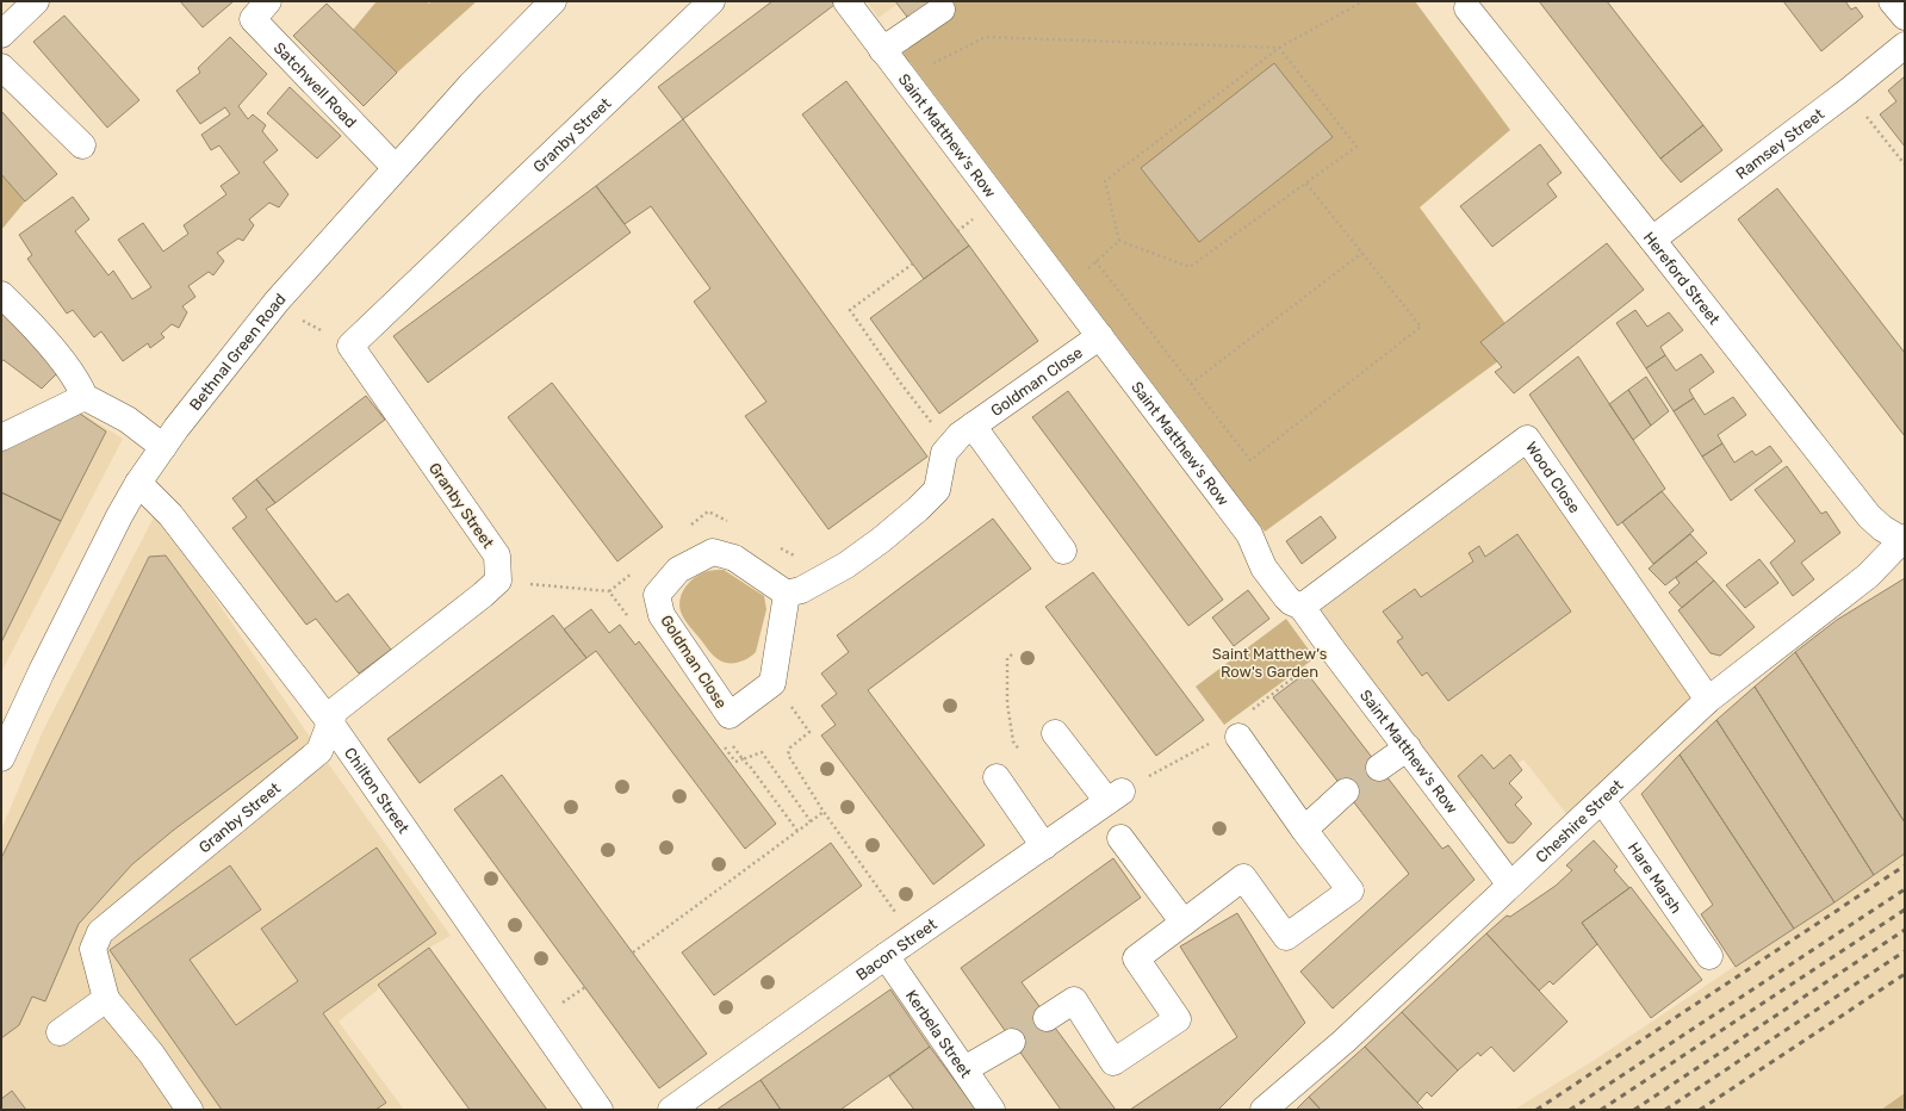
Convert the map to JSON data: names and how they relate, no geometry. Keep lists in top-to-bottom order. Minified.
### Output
{"streets":{"street":["Satchwell Road","Granby Street","Saint Matthew's Row","Ramsey Street","Hereford Street","Bethnal Green Road","Goldman Close","Wood Close","Chilton Street","Cheshire Street","Hare Marsh","Bacon Street","Kerbela Street"]},"crossings":[["Satchwell Road","Bethnal Green Road"],["Granby Street","Chilton Street"],["Saint Matthew's Row","Goldman Close"],["Saint Matthew's Row","Wood Close"],["Saint Matthew's Row","Cheshire Street"],["Ramsey Street","Hereford Street"],["Hereford Street","Cheshire Street"],["Bethnal Green Road","Chilton Street"],["Wood Close","Cheshire Street"],["Cheshire Street","Hare Marsh"],["Bacon Street","Kerbela Street"]],"parks":["Saint Matthew's Row's Garden"]}
